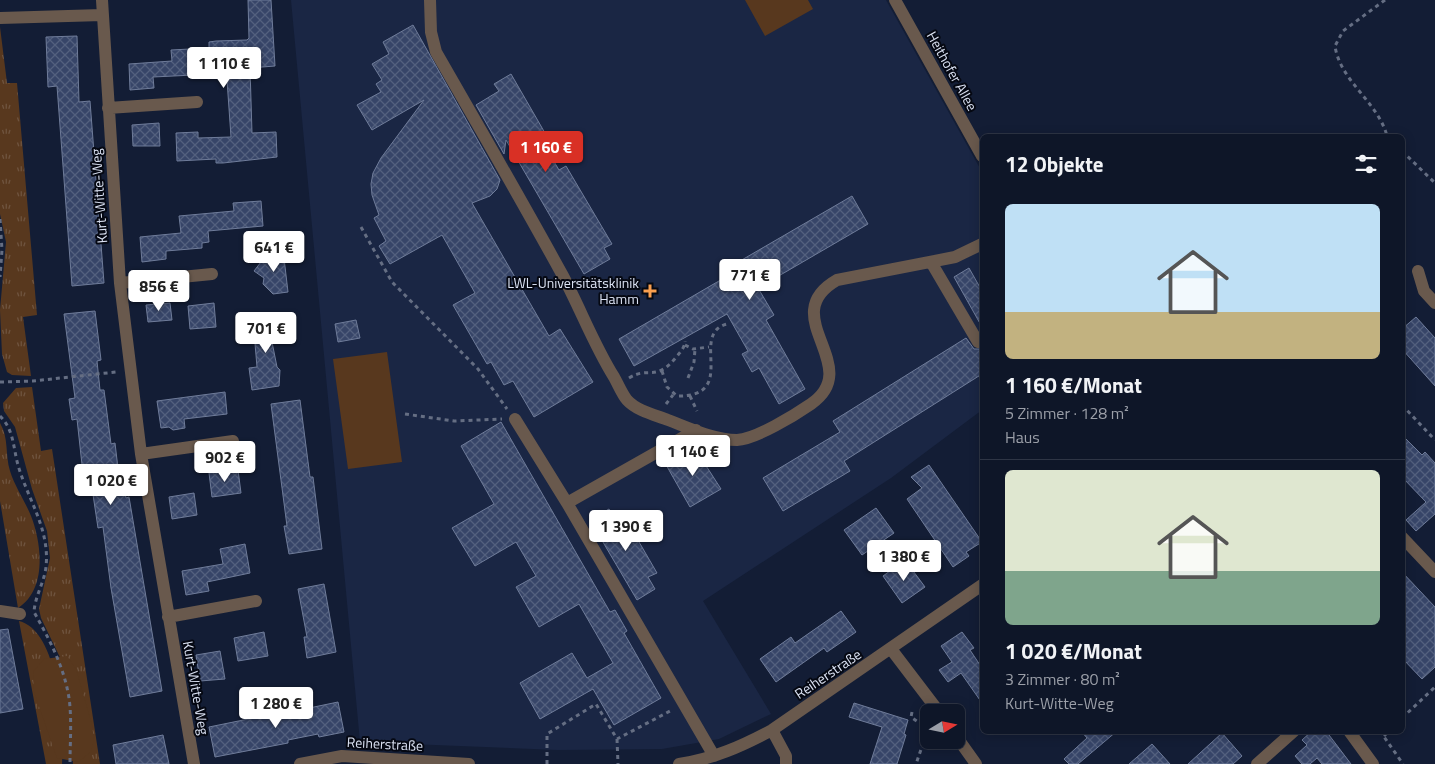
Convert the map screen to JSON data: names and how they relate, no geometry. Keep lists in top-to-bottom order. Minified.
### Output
{"streets":{"street":["Heithofer Allee","Kurt-Witte-Weg","Reiherstraße"]},"places":{"health":["LWL-Universitätsklinik Hamm"]},"north":"right","page":{"price":["1 110 €","1 160 €","641 €","771 €","856 €","701 €","1 140 €","902 €","1 020 €","1 390 €","1 380 €","1 280 €"],"heading":"12 Objekte","list":[{"name":"1 160 €/Monat","note":"5 Zimmer · 128 m² · Haus"},{"name":"1 020 €/Monat","note":"3 Zimmer · 80 m² · Kurt-Witte-Weg"}]}}
